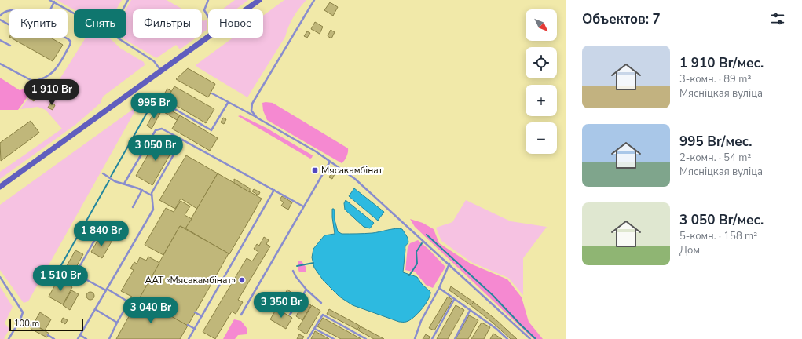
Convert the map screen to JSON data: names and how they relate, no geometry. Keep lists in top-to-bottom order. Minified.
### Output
{"places":{"transit":["Мясакамбінат"],"other":["ААТ «Мясакамбінат»"]},"scale_bar":"100 m","north":"bottom right","page":{"heading":"Объектов: 7","map_buttons":["+","−"],"chip":["Купить","Снять","Фильтры","Новое"],"list":[{"name":"1 910 Br/мес.","note":"3-комн. · 89 m² · Мясніцкая вуліца"},{"name":"995 Br/мес.","note":"2-комн. · 54 m² · Мясніцкая вуліца"},{"name":"3 050 Br/мес.","note":"5-комн. · 158 m² · Дом"}],"price":["1 910 Br","995 Br","3 050 Br","1 840 Br","1 510 Br","3 350 Br","3 040 Br"],"scale":"100 m"}}
